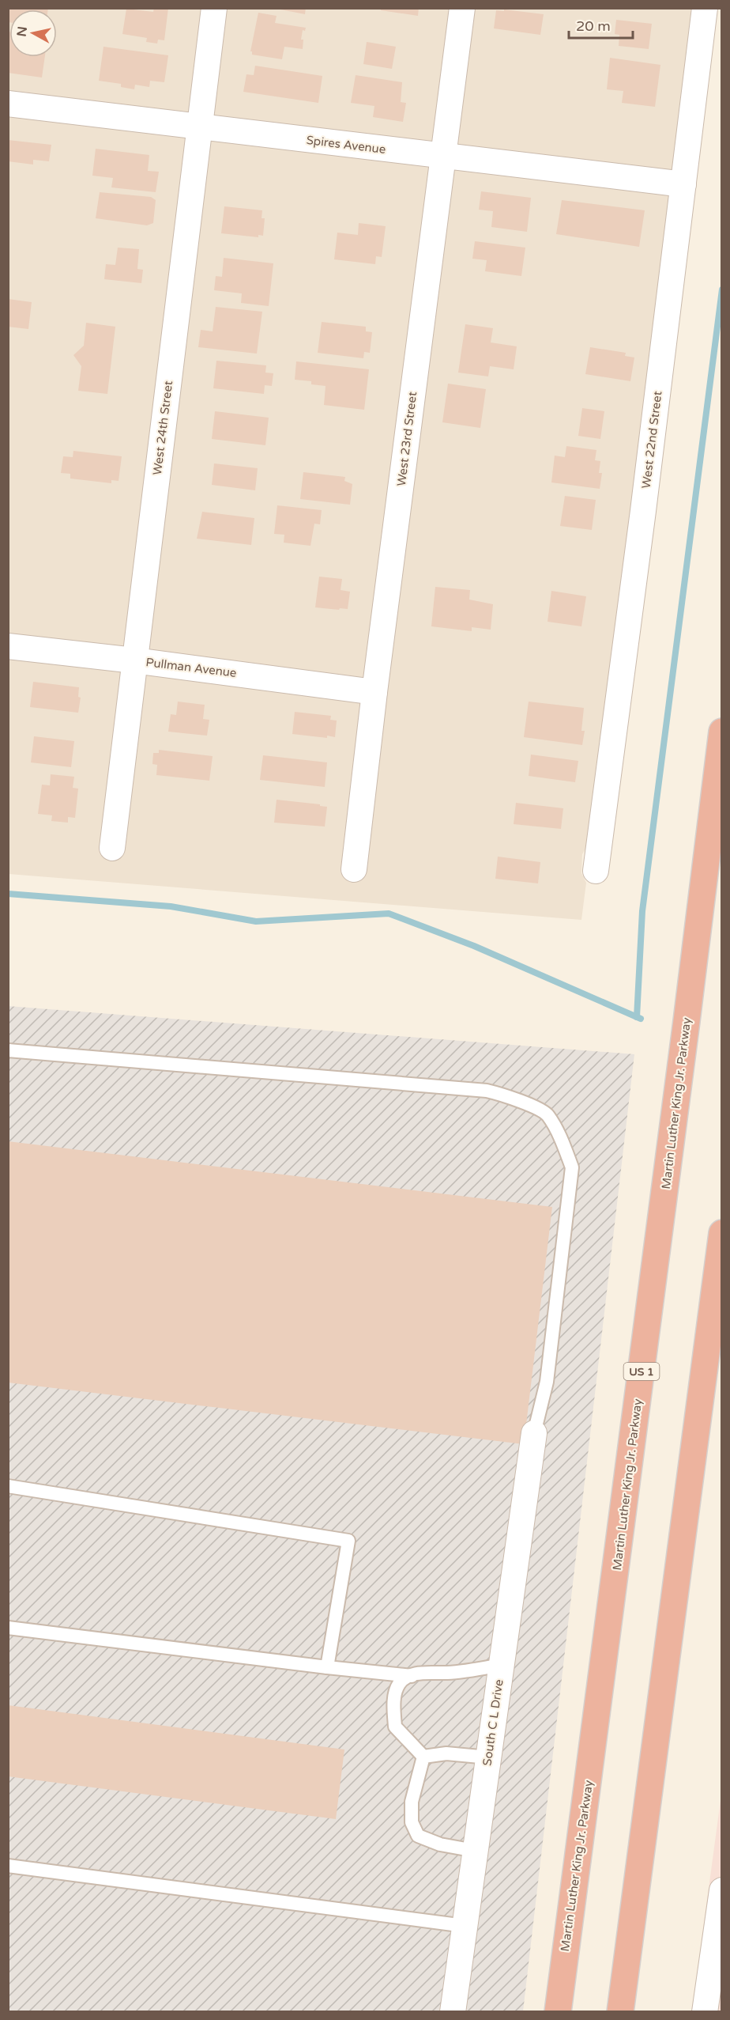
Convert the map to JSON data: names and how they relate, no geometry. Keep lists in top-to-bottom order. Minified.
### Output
{"streets":{"highway":["Martin Luther King Jr. Parkway","US 1"],"street":["Spires Avenue","West 24th Street","West 23rd Street","West 22nd Street","Pullman Avenue","South C L Drive"]},"crossings":[["Spires Avenue","West 24th Street"],["Spires Avenue","West 23rd Street"],["Spires Avenue","West 22nd Street"],["West 24th Street","Pullman Avenue"],["West 23rd Street","Pullman Avenue"]],"scale_bar":"20 m","north":"left"}
